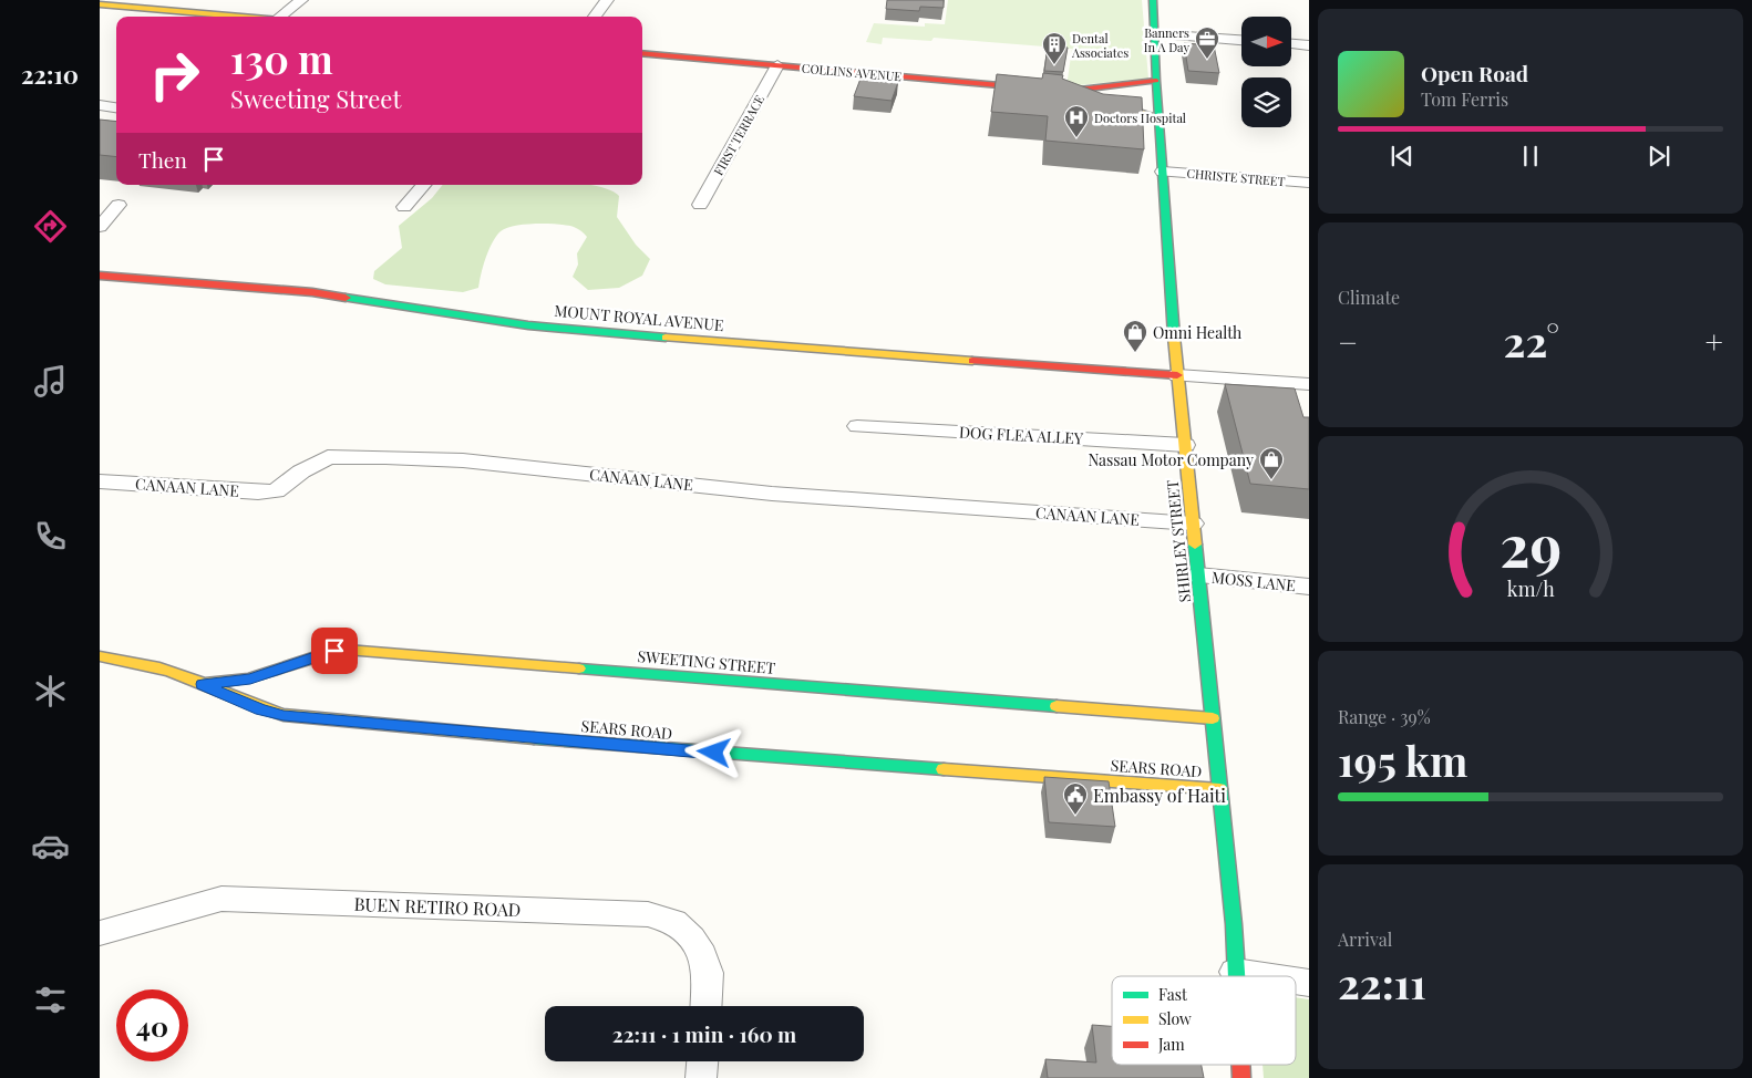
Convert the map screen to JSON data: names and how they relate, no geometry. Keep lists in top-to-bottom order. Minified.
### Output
{"streets":{"main road":["COLLINS AVENUE","MOUNT ROYAL AVENUE","SHIRLEY STREET","SWEETING STREET","SEARS ROAD"],"street":["FIRST TERRACE","CHRISTE STREET","DOG FLEA ALLEY","CANAAN LANE","MOSS LANE","BUEN RETIRO ROAD"]},"crossings":[["COLLINS AVENUE","FIRST TERRACE"],["CHRISTE STREET","SHIRLEY STREET"],["MOUNT ROYAL AVENUE","SHIRLEY STREET"],["DOG FLEA ALLEY","SHIRLEY STREET"],["CANAAN LANE","SHIRLEY STREET"],["SHIRLEY STREET","MOSS LANE"],["SHIRLEY STREET","SWEETING STREET"],["SHIRLEY STREET","SEARS ROAD"],["SWEETING STREET","SEARS ROAD"]],"places":{"office":["Banners In A Day"],"building":["Dental Associates"],"hospital":["Doctors Hospital"],"shop":["Omni Health","Nassau Motor Company"],"public building":["Embassy of Haiti"]},"legend":["Fast","Slow","Jam"],"north":"right","page":{"tabs":"22:10","turn":["130 m","Sweeting Street"],"song":["Open Road","Tom Ferris"],"then":"Then","tile":["Climate",["Range · 39%","195 km"],["Arrival","22:11"]],"heat":["−","22°","+"],"limit":"40","trip":"22:11 · 1 min · 160 m","gauge":["29","km/h"]}}
